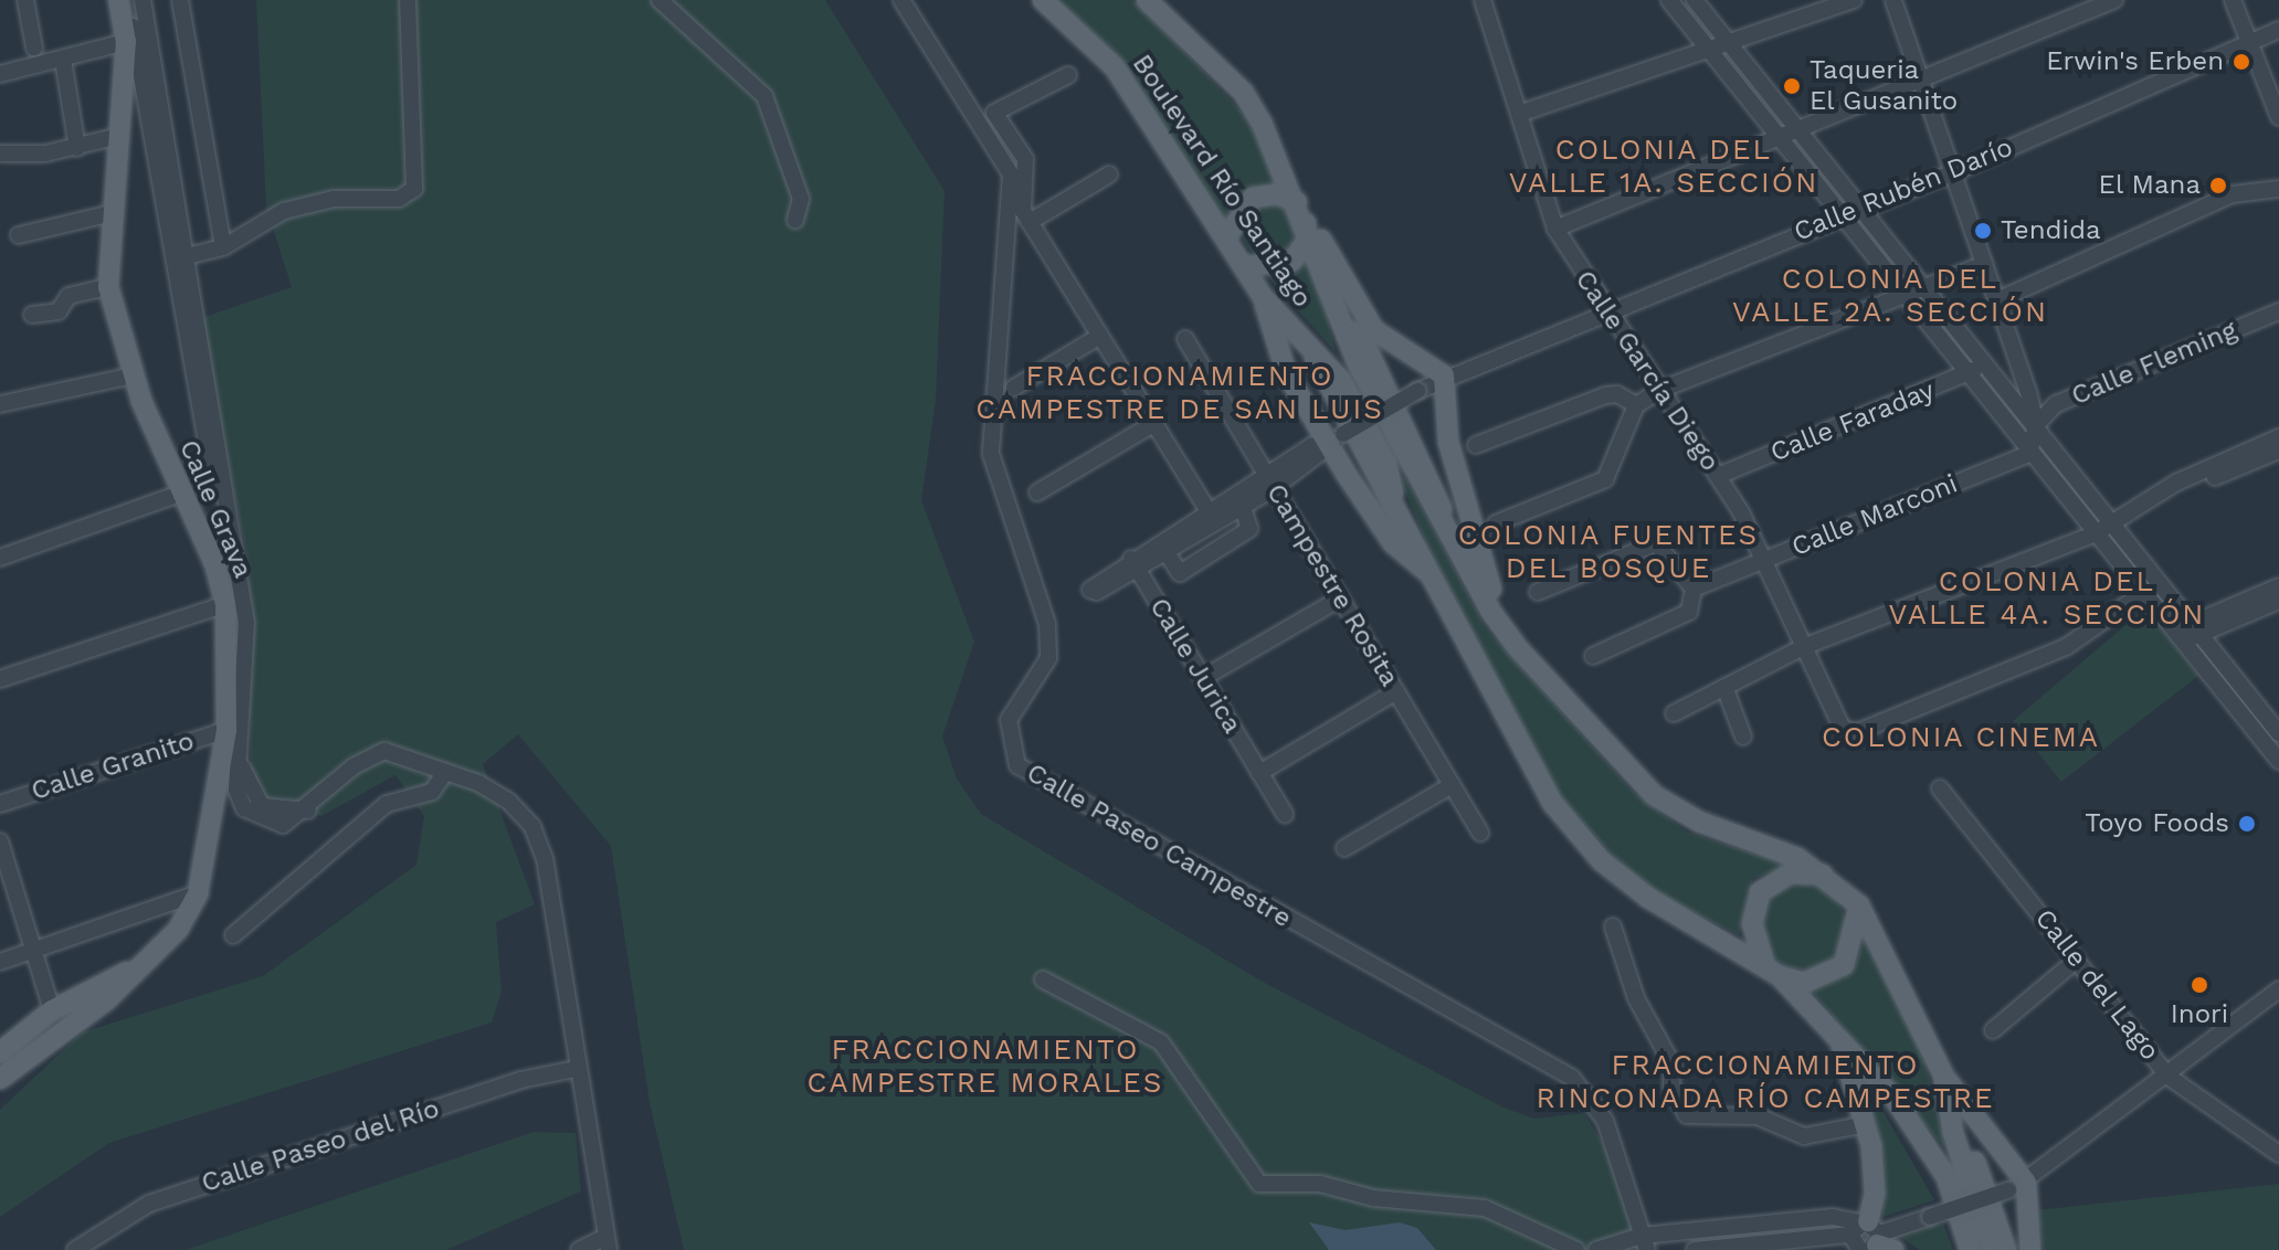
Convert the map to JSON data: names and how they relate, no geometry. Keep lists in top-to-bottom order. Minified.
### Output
{"streets":{"main road":["Boulevard Río Santiago","Calle Grava"],"street":["Calle Rubén Darío","Calle Fleming","Calle García Diego","Calle Faraday","Calle Marconi","Campestre Rosita","Calle Jurica","Calle Granito","Calle Paseo Campestre","Calle del Lago","Calle Paseo del Río"]},"crossings":[["Calle Rubén Darío","Calle García Diego"],["Calle Rubén Darío","Campestre Rosita"],["Calle García Diego","Calle Faraday"],["Calle García Diego","Calle Marconi"],["Calle Grava","Calle Granito"]],"districts":["COLONIA DEL VALLE 1A. SECCIÓN","COLONIA DEL VALLE 2A. SECCIÓN","FRACCIONAMIENTO CAMPESTRE DE SAN LUIS","COLONIA FUENTES DEL BOSQUE","COLONIA DEL VALLE 4A. SECCIÓN","COLONIA CINEMA","FRACCIONAMIENTO CAMPESTRE MORALES","FRACCIONAMIENTO RINCONADA RÍO CAMPESTRE"],"places":["Erwin's Erben","Taqueria El Gusanito","El Mana","Tendida","Toyo Foods","Inori"]}
